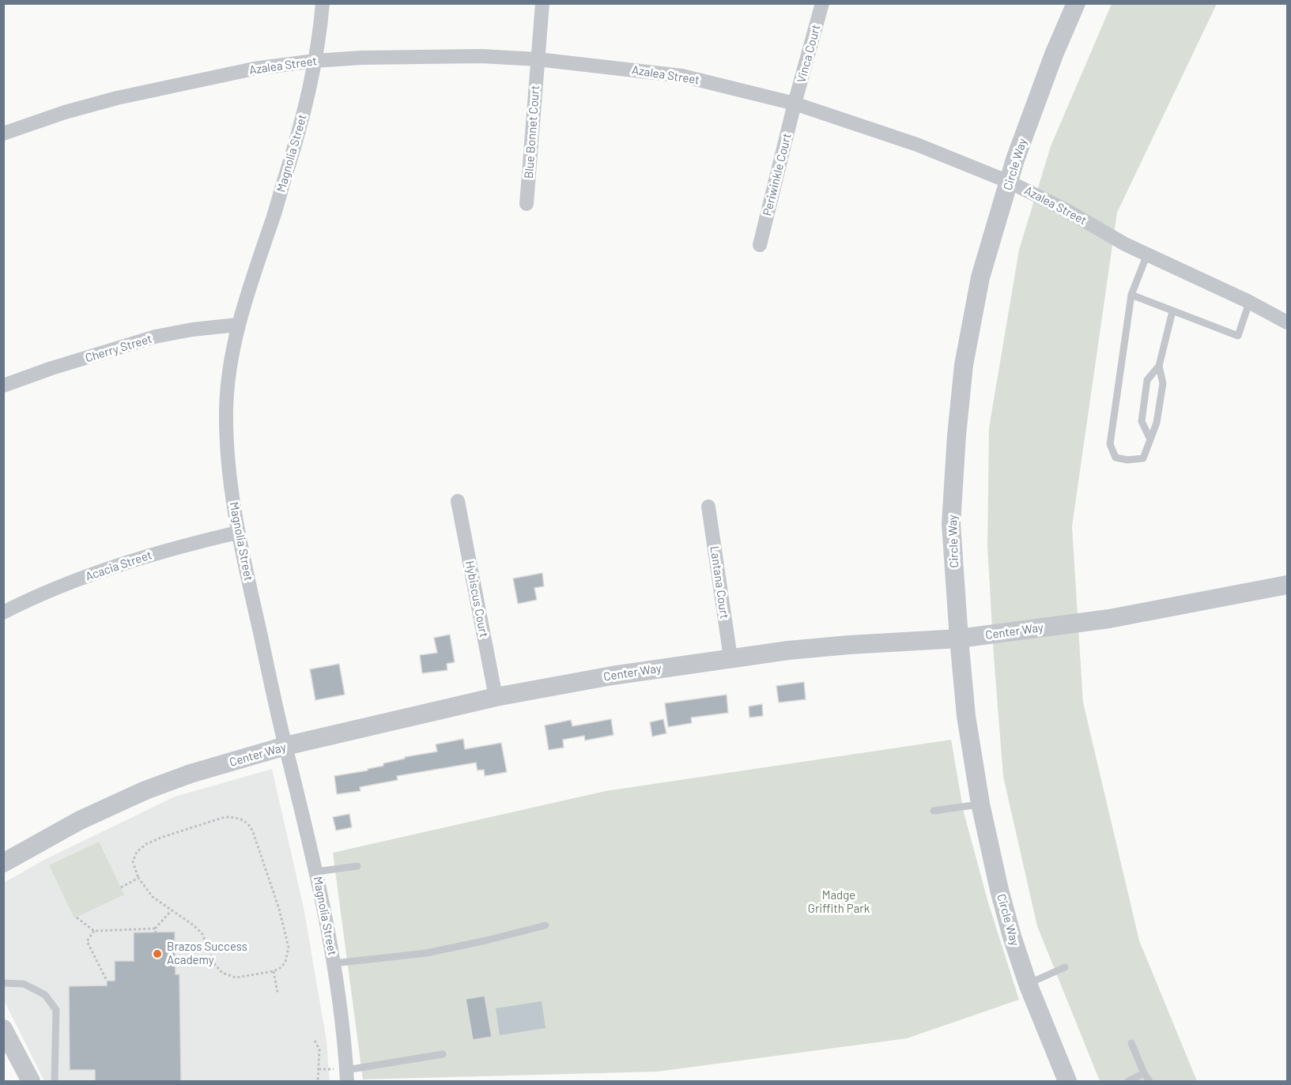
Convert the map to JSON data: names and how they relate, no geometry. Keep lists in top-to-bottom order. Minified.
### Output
{"streets":{"street":["Vinca Court","Azalea Street","Blue Bonnet Court","Magnolia Street","Circle Way","Periwinkle Court","Cherry Street","Acacia Street","Lantana Court","Hybiscus Court","Center Way"]},"crossings":[["Vinca Court","Azalea Street"],["Vinca Court","Periwinkle Court"],["Azalea Street","Blue Bonnet Court"],["Azalea Street","Magnolia Street"],["Azalea Street","Circle Way"],["Azalea Street","Periwinkle Court"],["Magnolia Street","Cherry Street"],["Magnolia Street","Acacia Street"],["Magnolia Street","Center Way"],["Circle Way","Center Way"],["Lantana Court","Center Way"],["Hybiscus Court","Center Way"]],"parks":["Madge Griffith Park"],"places":["Brazos Success Academy"]}
